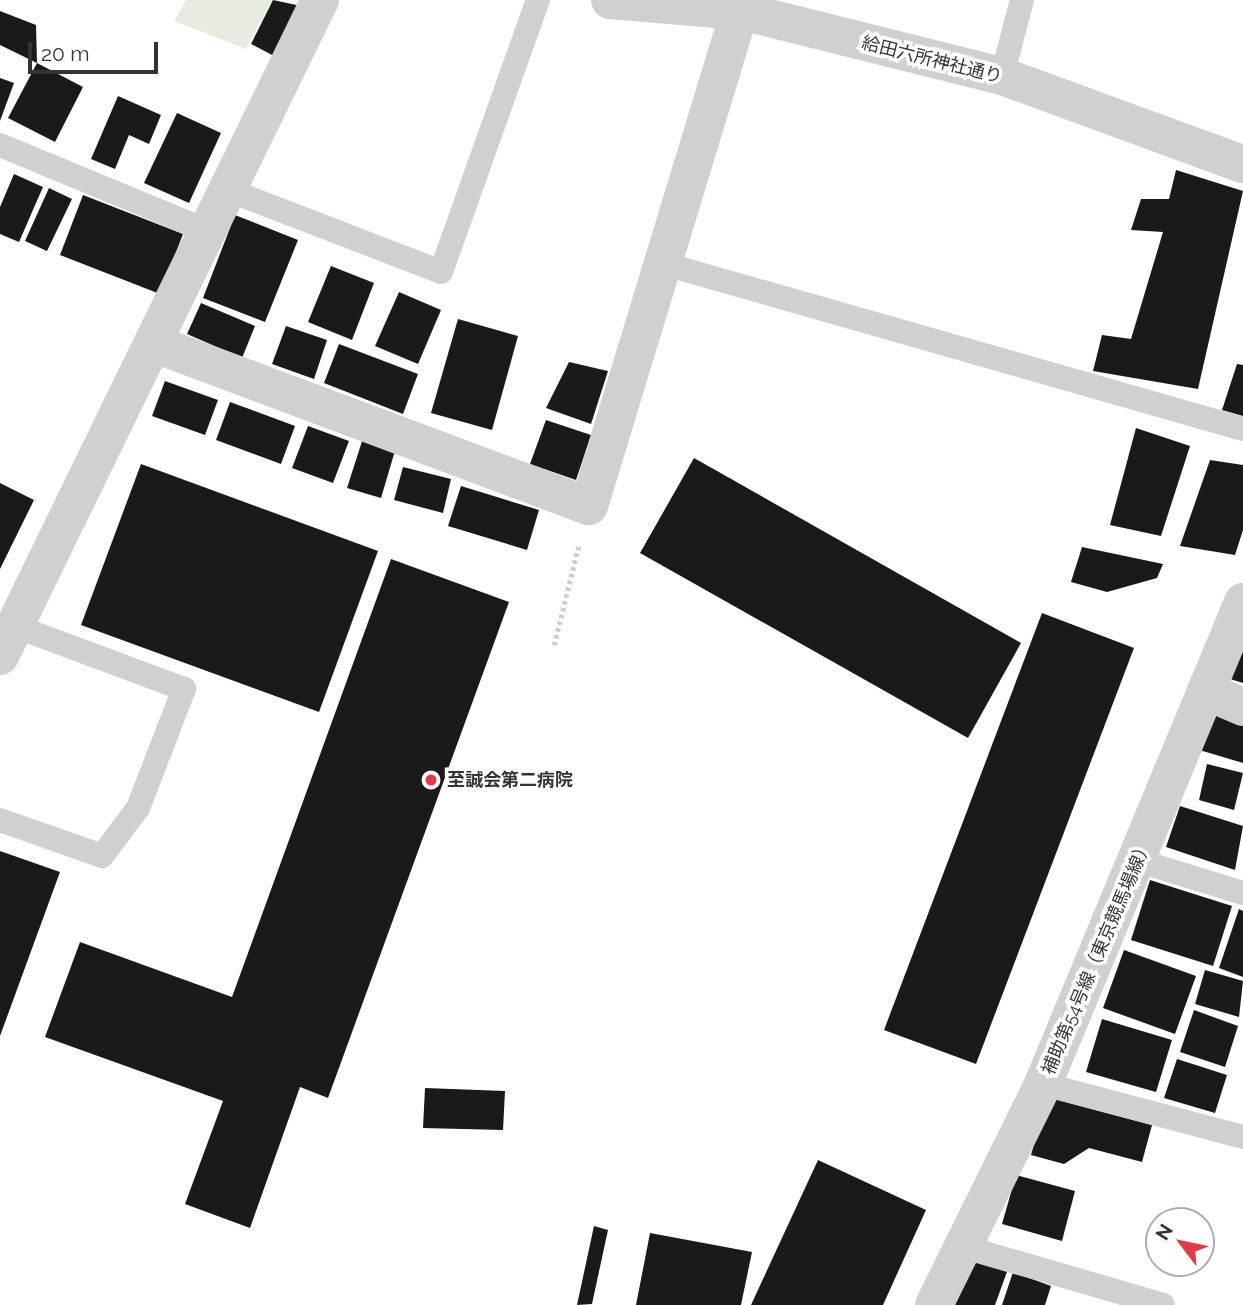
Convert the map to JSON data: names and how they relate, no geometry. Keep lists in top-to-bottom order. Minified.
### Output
{"streets":{"street":["給田六所神社通り","補助第54号線（東京競馬場線）"]},"places":["至誠会第二病院"],"scale_bar":"20 m","north":"top left"}
